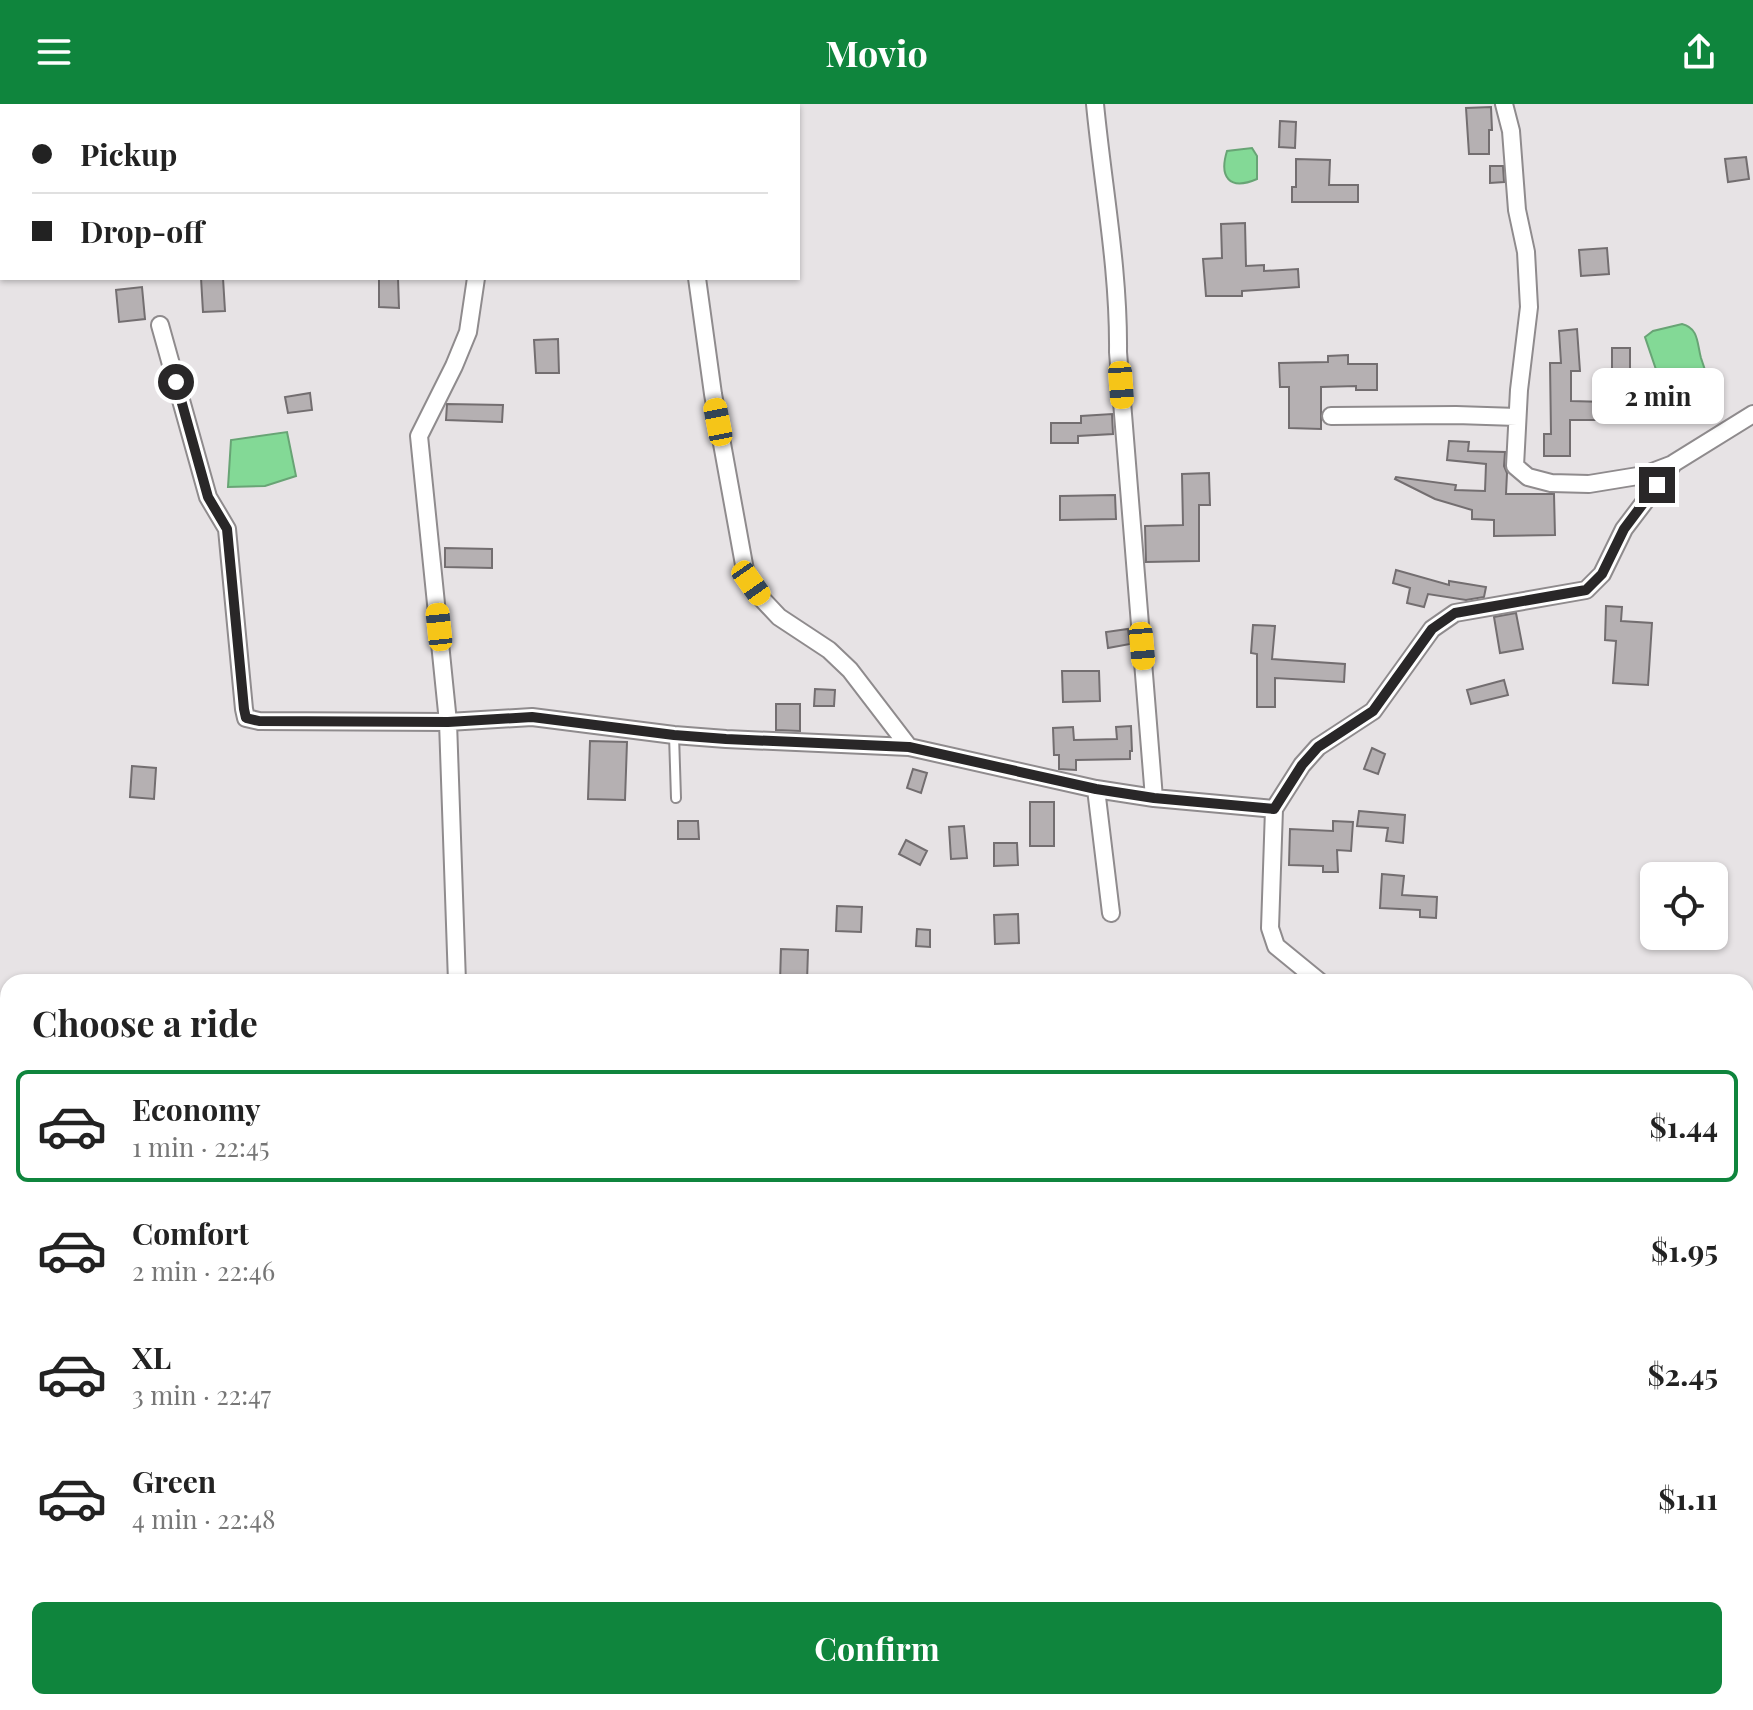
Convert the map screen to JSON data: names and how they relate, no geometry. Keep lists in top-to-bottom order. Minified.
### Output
{"page":{"header":"Movio","banner":["Pickup","Drop-off"],"bubble":"2 min","heading":"Choose a ride","list":[{"name":"Economy","note":"1 min · 22:45","value":"$1.44"},{"name":"Comfort","note":"2 min · 22:46","value":"$1.95"},{"name":"XL","note":"3 min · 22:47","value":"$2.45"},{"name":"Green","note":"4 min · 22:48","value":"$1.11"}],"buttons":"Confirm"}}
